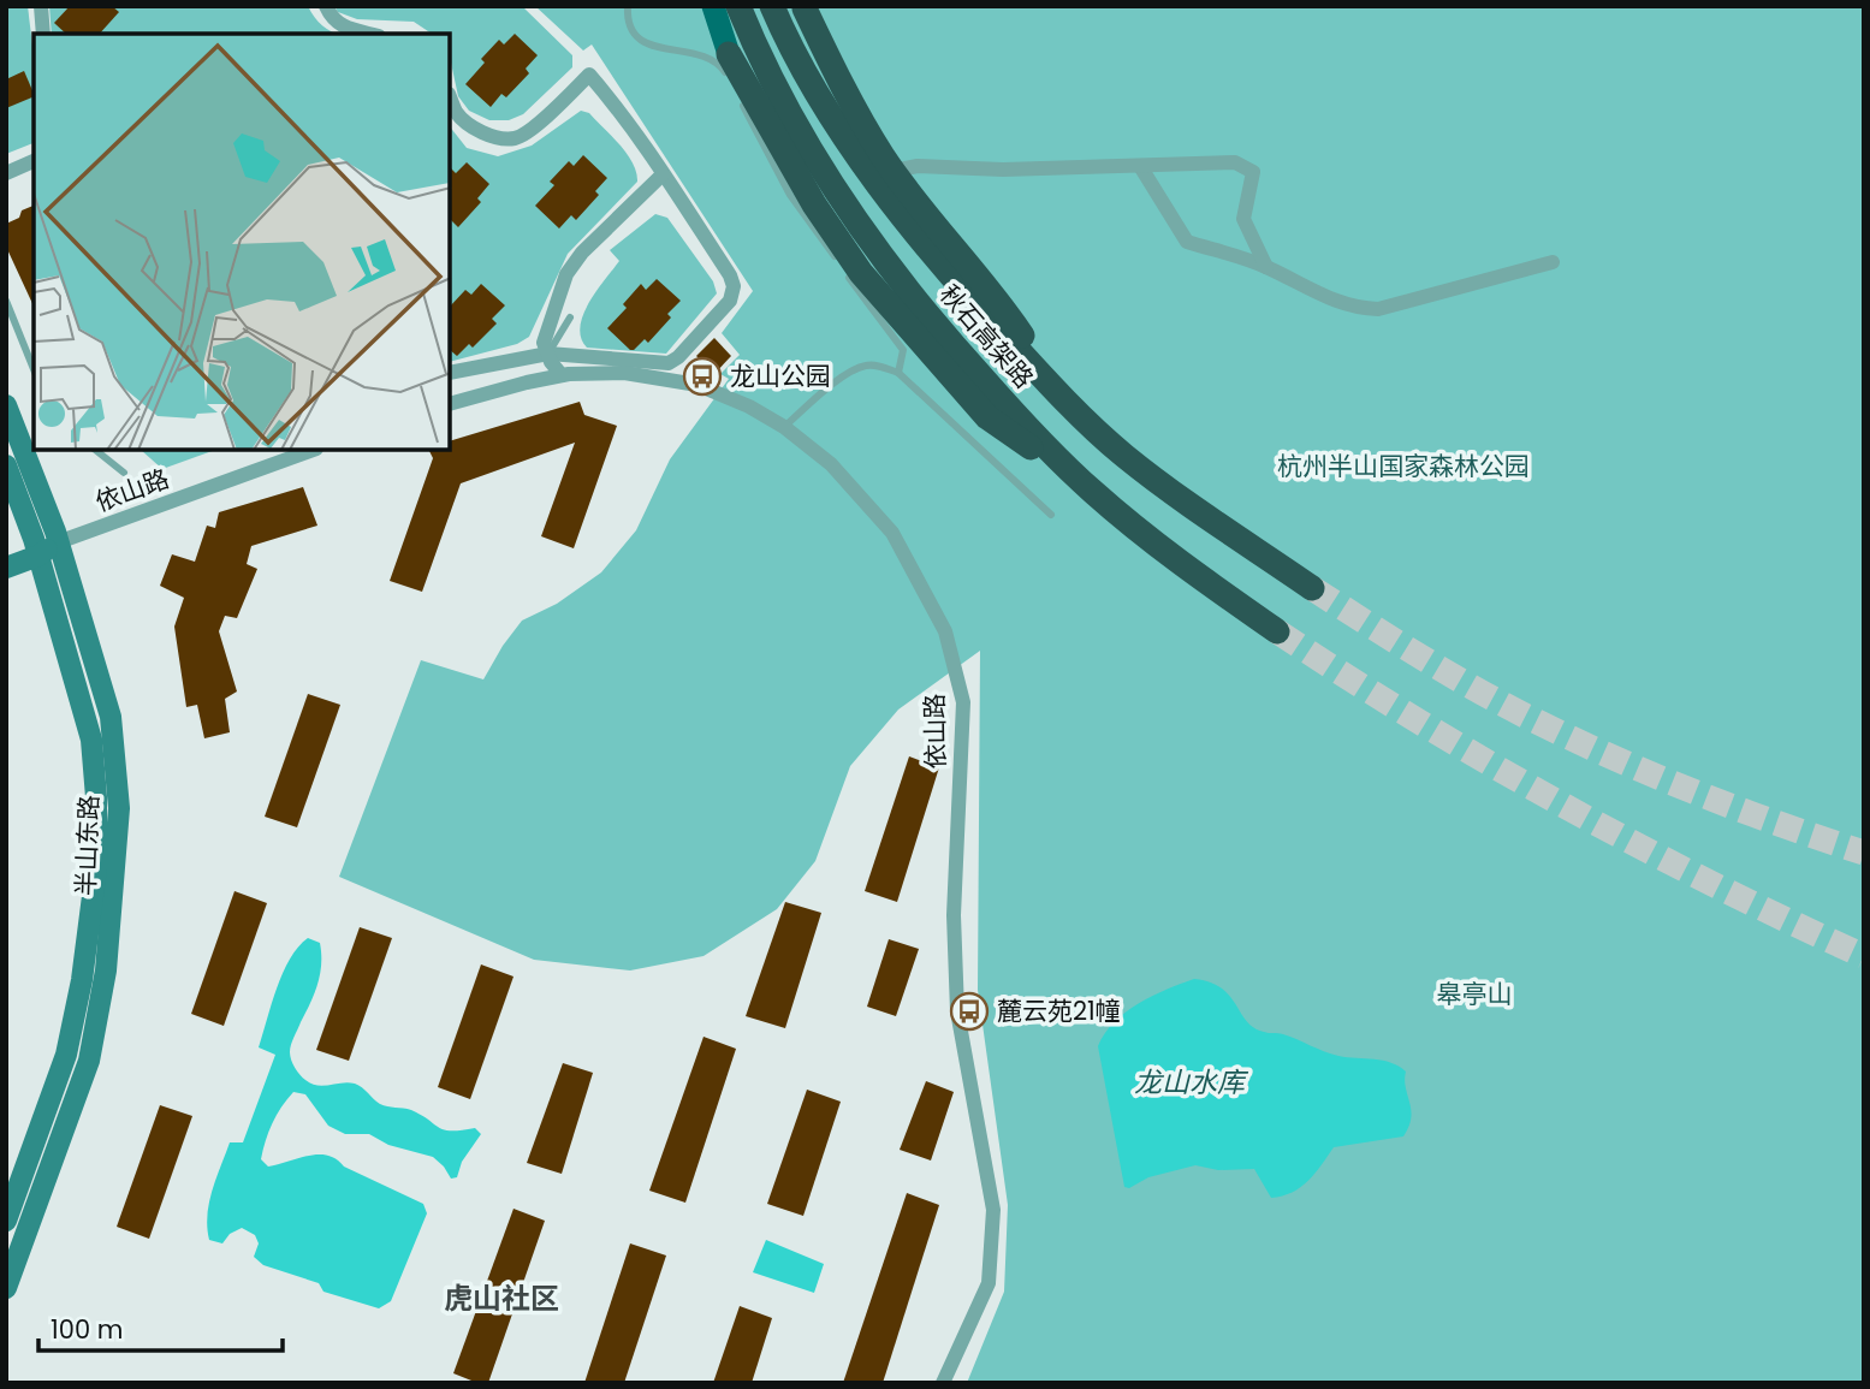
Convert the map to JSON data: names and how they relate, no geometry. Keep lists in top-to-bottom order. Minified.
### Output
{"streets":{"highway":["秋石高架路"],"main road":["半山东路"],"street":["依山路"]},"crossings":[["依山路","半山东路"]],"districts":["虎山社区"],"water":["龙山水库"],"parks":["杭州半山国家森林公园","皋亭山"],"places":{"bus stop":["龙山公园","麓云苑21幢"]},"scale_bar":"100 m"}
